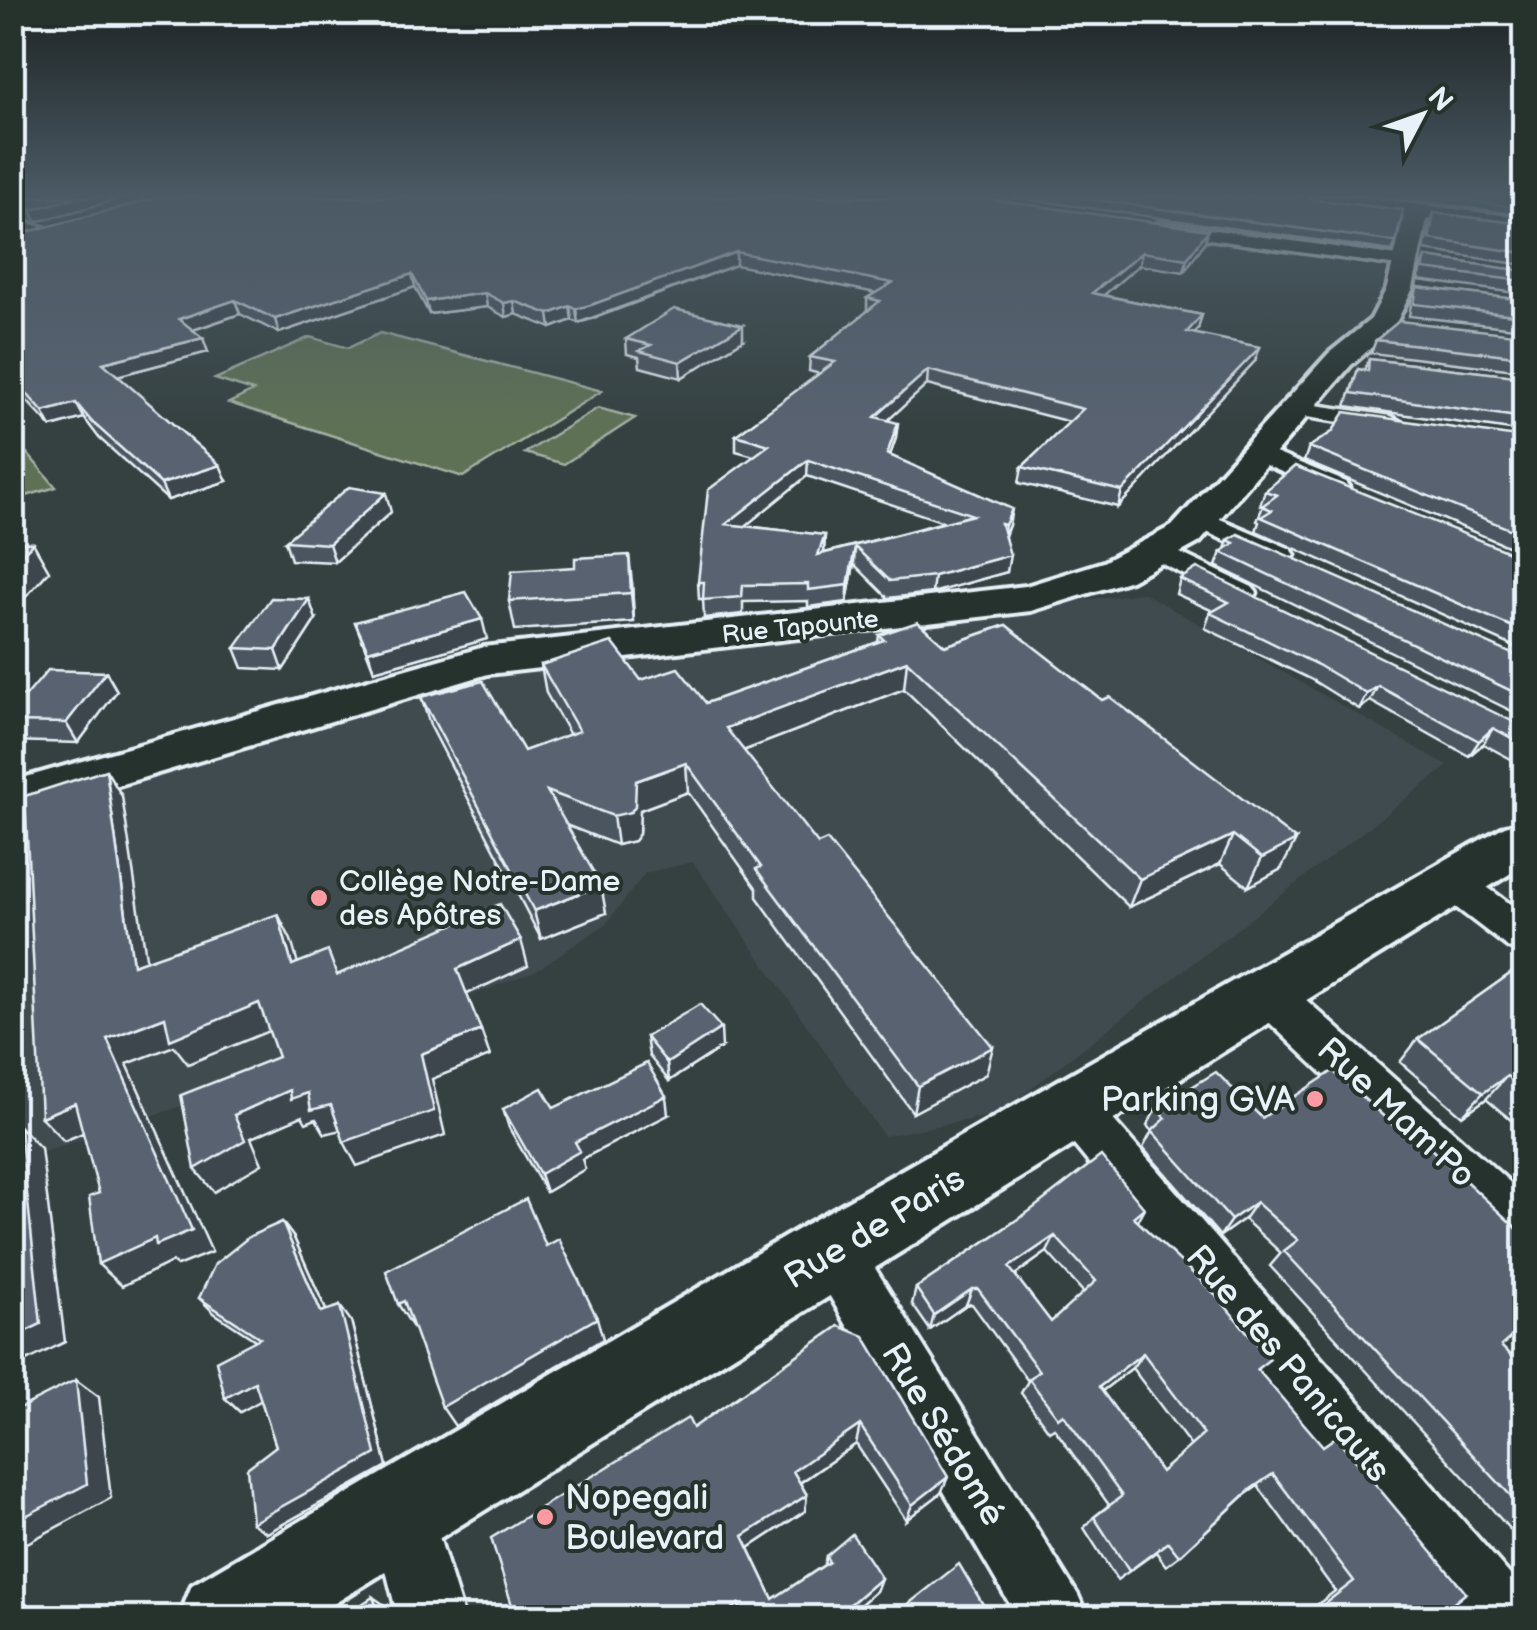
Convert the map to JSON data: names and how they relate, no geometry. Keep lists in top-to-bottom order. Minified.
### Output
{"streets":{"street":["Rue Tapounte","Rue Mam'Po","Rue de Paris","Rue des Panicauts","Rue Sédomé"]},"crossings":[["Rue Mam'Po","Rue de Paris"],["Rue de Paris","Rue des Panicauts"],["Rue de Paris","Rue Sédomé"]],"places":["Collège Notre-Dame des Apôtres","Parking GVA","Nopegali Boulevard"],"north":"top right"}
